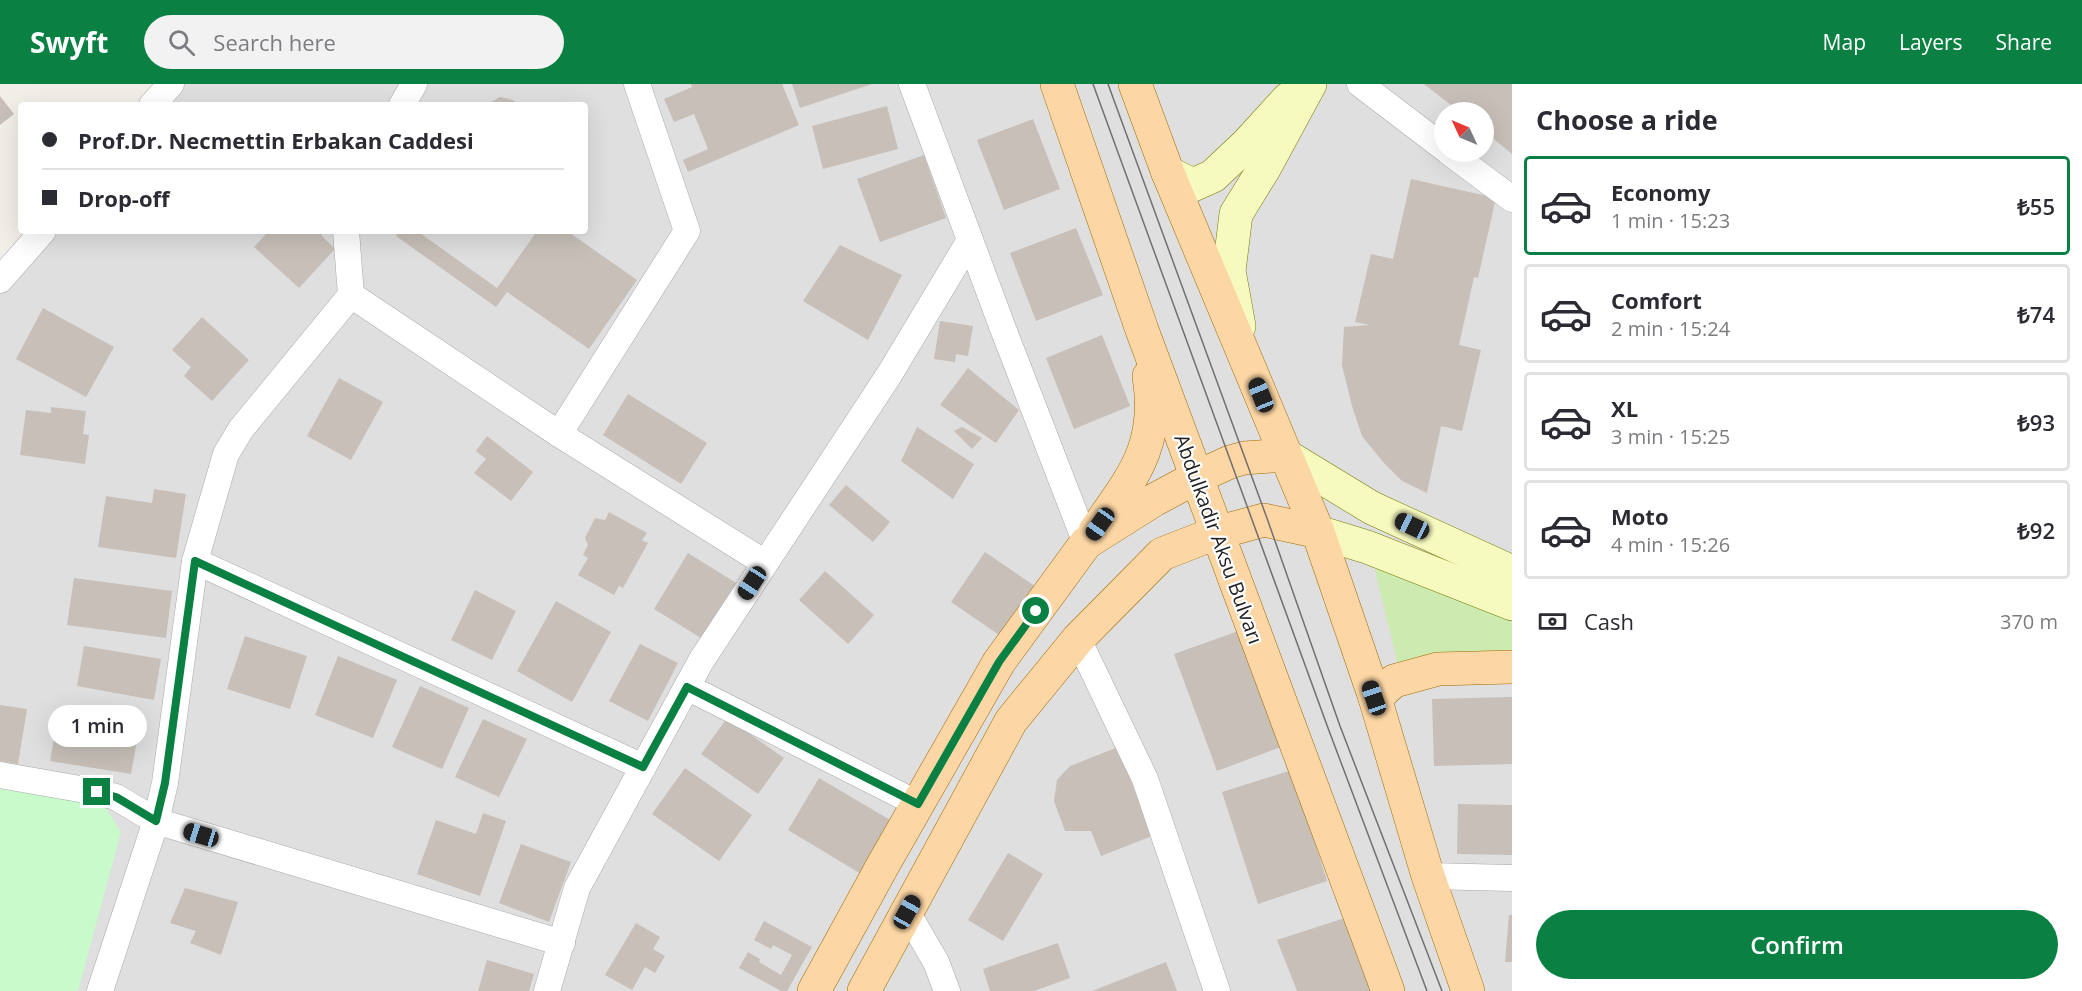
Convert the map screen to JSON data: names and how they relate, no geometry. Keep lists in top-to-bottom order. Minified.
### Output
{"streets":{"main road":["Abdulkadir Aksu Bulvarı"]},"north":"top left","page":{"header":"Swyft","search":"Search here","nav":["Map","Layers","Share"],"heading":"Choose a ride","banner":["Prof.Dr. Necmettin Erbakan Caddesi","Drop-off"],"list":[{"name":"Economy","note":"1 min · 15:23","value":"₺55"},{"name":"Comfort","note":"2 min · 15:24","value":"₺74"},{"name":"XL","note":"3 min · 15:25","value":"₺93"},{"name":"Moto","note":"4 min · 15:26","value":"₺92"}],"pay":["Cash","370 m"],"bubble":"1 min","buttons":"Confirm"}}
